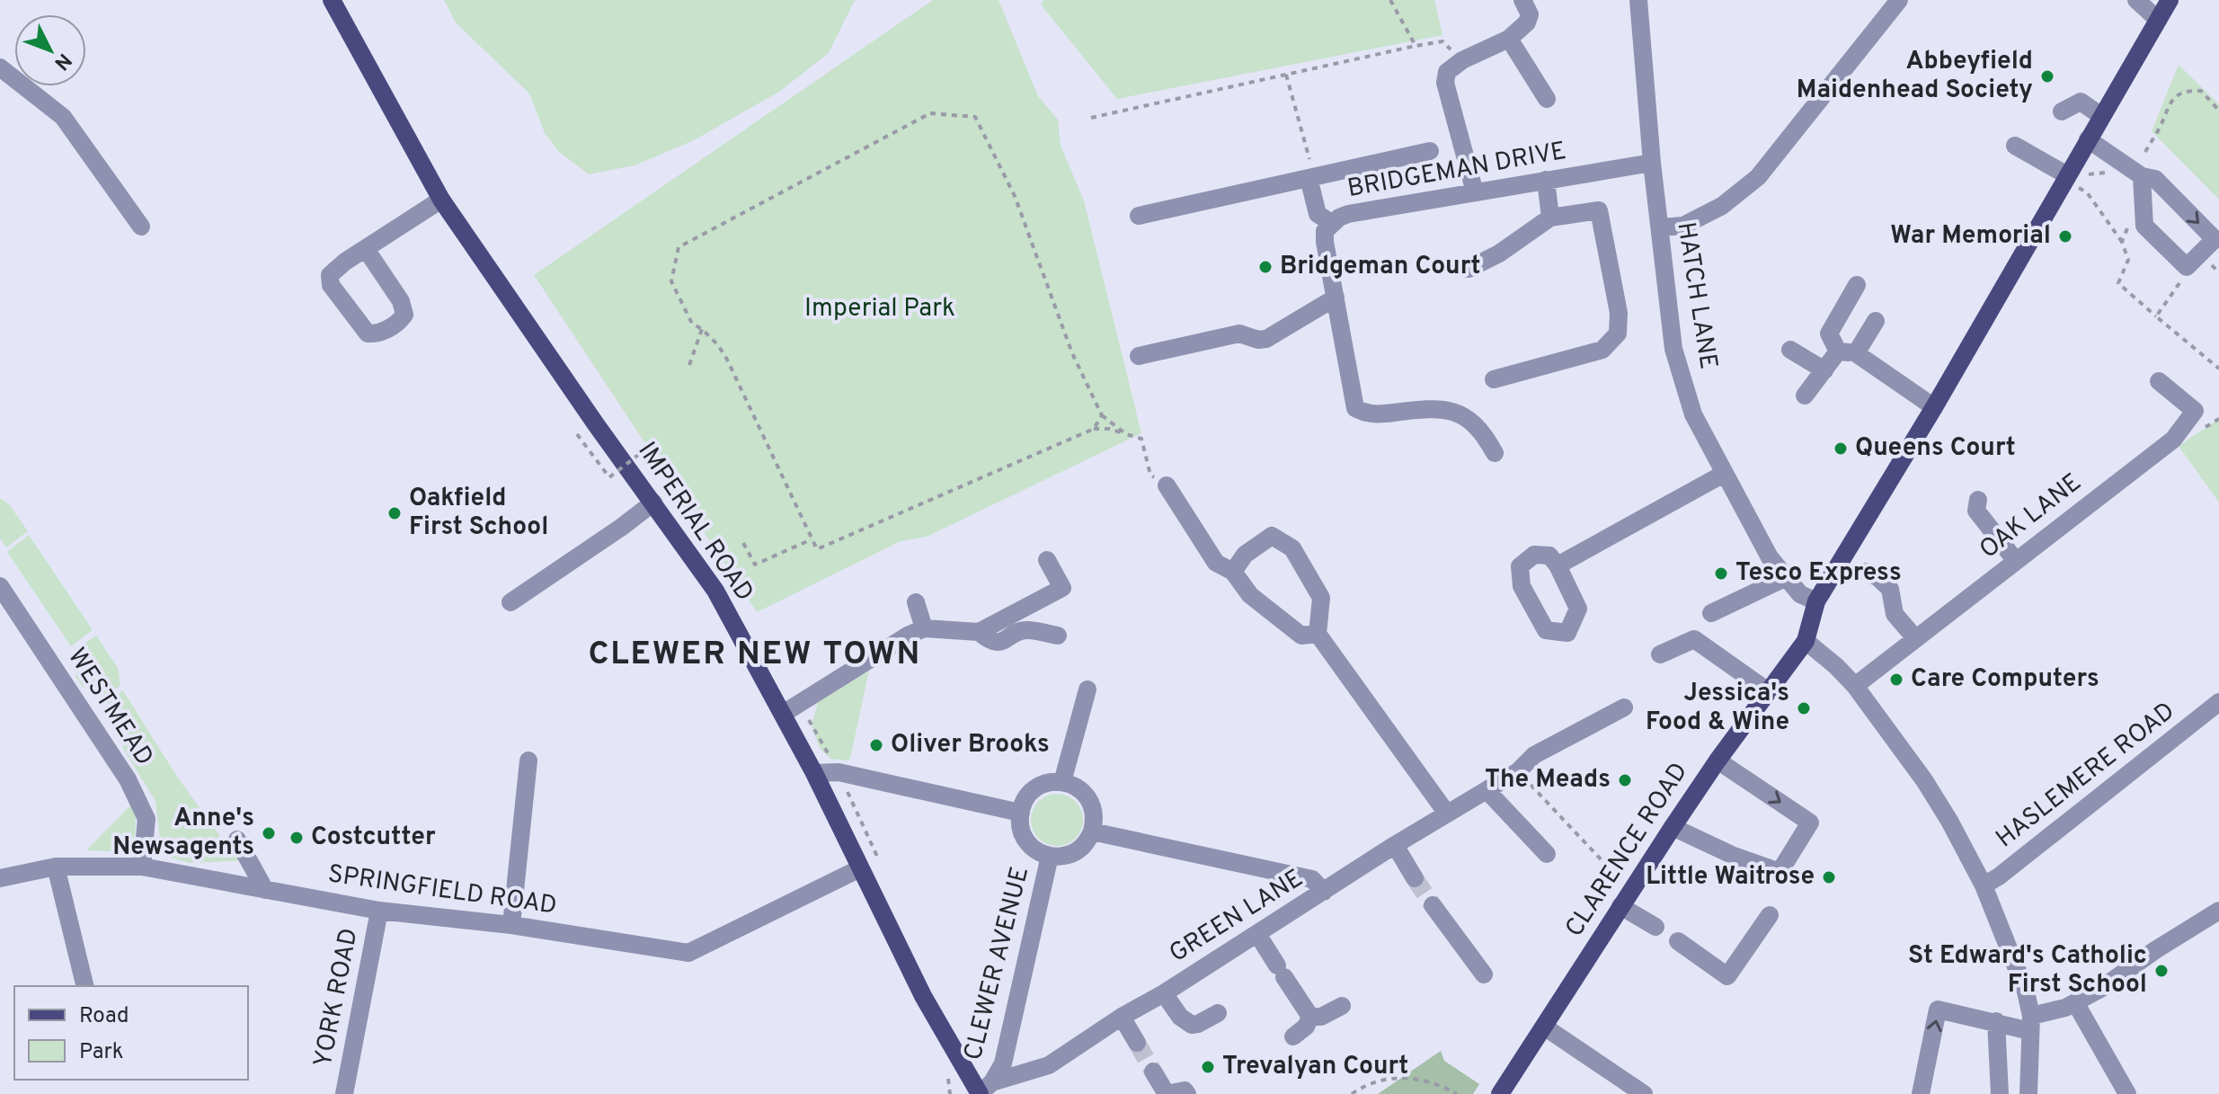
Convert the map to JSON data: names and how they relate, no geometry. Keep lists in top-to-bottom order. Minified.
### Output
{"streets":{"main road":["IMPERIAL ROAD","CLARENCE ROAD"],"street":["BRIDGEMAN DRIVE","HATCH LANE","OAK LANE","WESTMEAD","HASLEMERE ROAD","SPRINGFIELD ROAD","GREEN LANE","CLEWER AVENUE","YORK ROAD"]},"crossings":[["BRIDGEMAN DRIVE","HATCH LANE"],["IMPERIAL ROAD","SPRINGFIELD ROAD"],["IMPERIAL ROAD","GREEN LANE"],["IMPERIAL ROAD","CLEWER AVENUE"],["WESTMEAD","SPRINGFIELD ROAD"],["SPRINGFIELD ROAD","YORK ROAD"],["GREEN LANE","CLEWER AVENUE"]],"districts":["CLEWER NEW TOWN"],"parks":["Imperial Park"],"places":["Abbeyfield Maidenhead Society","War Memorial","Bridgeman Court","Queens Court","Oakfield First School","Tesco Express","Care Computers","Jessica's Food & Wine","Oliver Brooks","The Meads","Anne's Newsagents","Costcutter","Little Waitrose","St Edward's Catholic First School","Trevalyan Court"],"legend":["Road","Park"],"north":"bottom right"}
